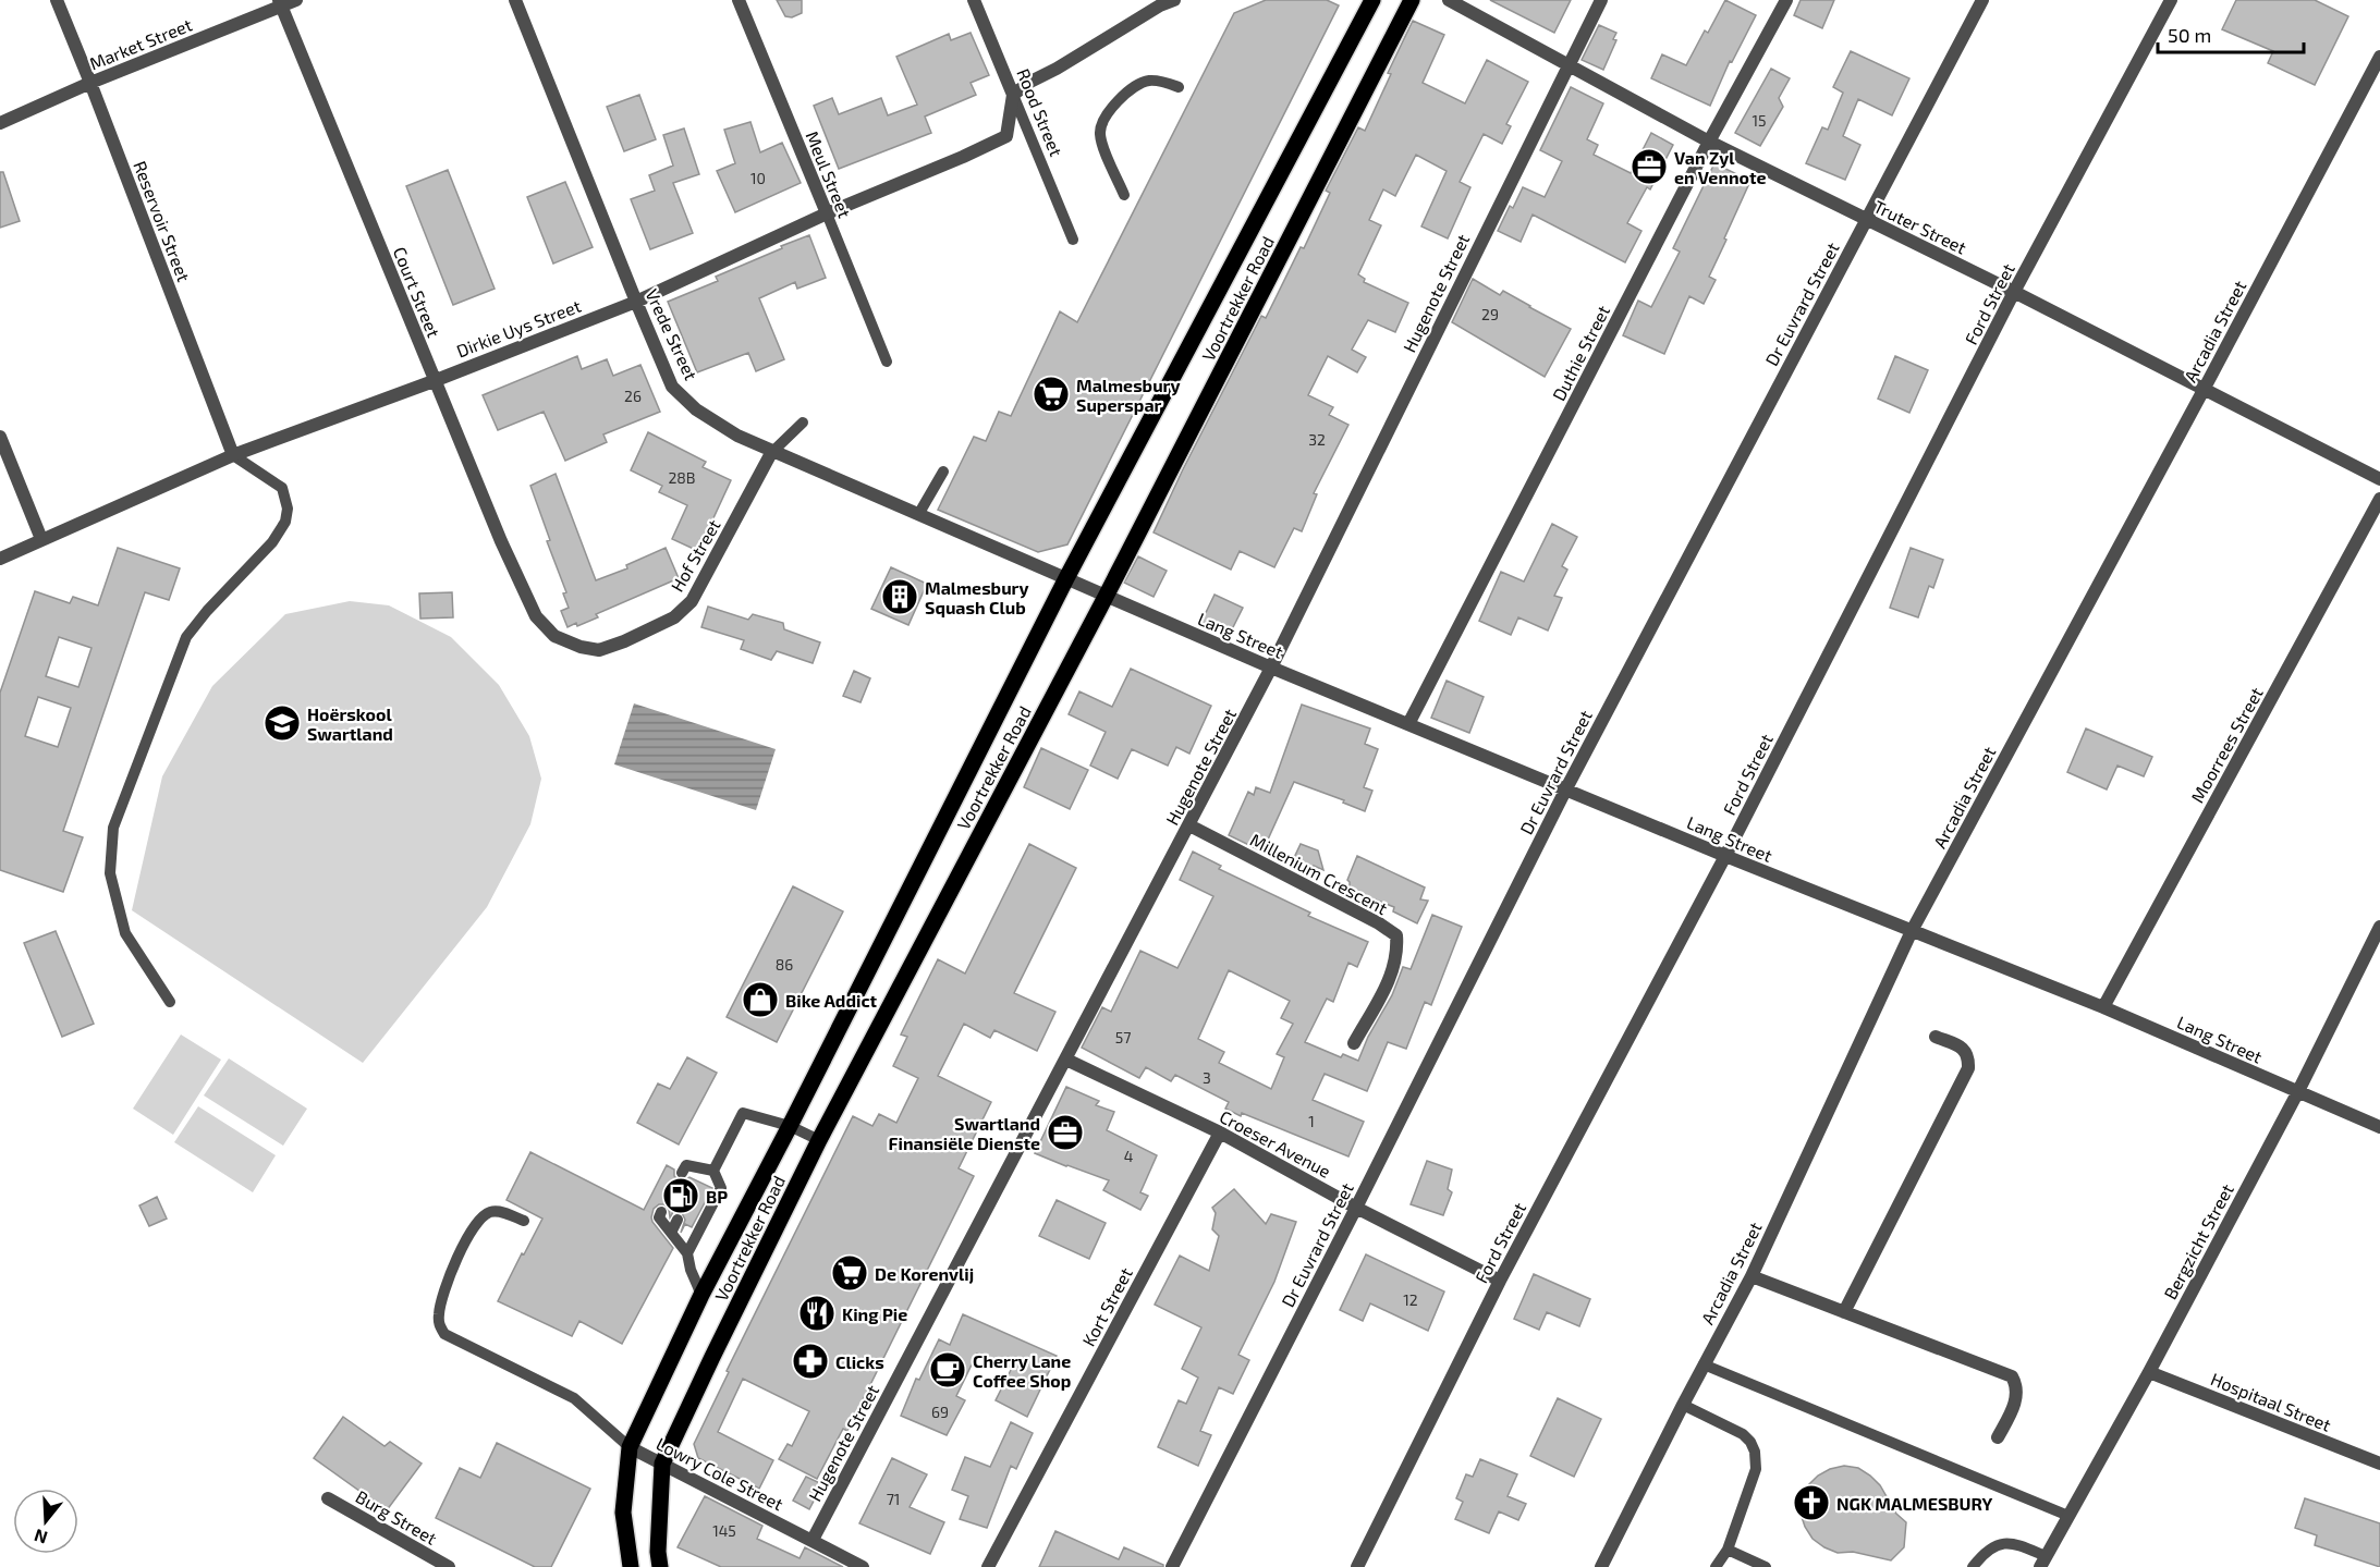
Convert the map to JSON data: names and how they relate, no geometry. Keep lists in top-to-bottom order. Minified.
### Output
{"streets":{"main road":["Voortrekker Road"],"street":["Market Street","Rood Street","Meul Street","Reservoir Street","Truter Street","Court Street","Hugenote Street","Dr Euvrard Street","Ford Street","Dirkie Uys Street","Arcadia Street","Vrede Street","Duthie Street","Hof Street","Lang Street","Moorrees Street","Millenium Crescent","Croeser Avenue","Bergzicht Street","Kort Street","Hospitaal Street","Lowry Cole Street","Burg Street"]},"crossings":[["Market Street","Reservoir Street"],["Market Street","Court Street"],["Rood Street","Dirkie Uys Street"],["Meul Street","Dirkie Uys Street"],["Reservoir Street","Dirkie Uys Street"],["Truter Street","Hugenote Street"],["Truter Street","Dr Euvrard Street"],["Truter Street","Ford Street"],["Truter Street","Arcadia Street"],["Truter Street","Duthie Street"],["Court Street","Dirkie Uys Street"],["Court Street","Hof Street"],["Hugenote Street","Lang Street"],["Hugenote Street","Millenium Crescent"],["Hugenote Street","Croeser Avenue"],["Hugenote Street","Lowry Cole Street"],["Voortrekker Road","Vrede Street"],["Voortrekker Road","Lang Street"],["Voortrekker Road","Lowry Cole Street"],["Dr Euvrard Street","Lang Street"],["Dr Euvrard Street","Croeser Avenue"],["Ford Street","Lang Street"],["Ford Street","Croeser Avenue"],["Dirkie Uys Street","Vrede Street"],["Arcadia Street","Lang Street"],["Vrede Street","Hof Street"],["Vrede Street","Lang Street"],["Duthie Street","Lang Street"],["Lang Street","Moorrees Street"],["Lang Street","Bergzicht Street"],["Croeser Avenue","Kort Street"],["Bergzicht Street","Hospitaal Street"]],"places":{"office":["Van Zyl en Vennote","Swartland Finansiële Dienste"],"supermarket":["Malmesbury Superspar","De Korenvlij"],"building":["Malmesbury Squash Club"],"school or university":["Hoërskool Swartland"],"shop":["Bike Addict"],"fuel station":["BP"],"restaurant":["King Pie"],"pharmacy":["Clicks"],"cafe":["Cherry Lane Coffee Shop"],"church":["NGK MALMESBURY"]},"house_numbers":["15","10","29","26","32","28B","86","57","3","1","4","12","69","71","145"],"scale_bar":"50 m","north":"bottom"}
